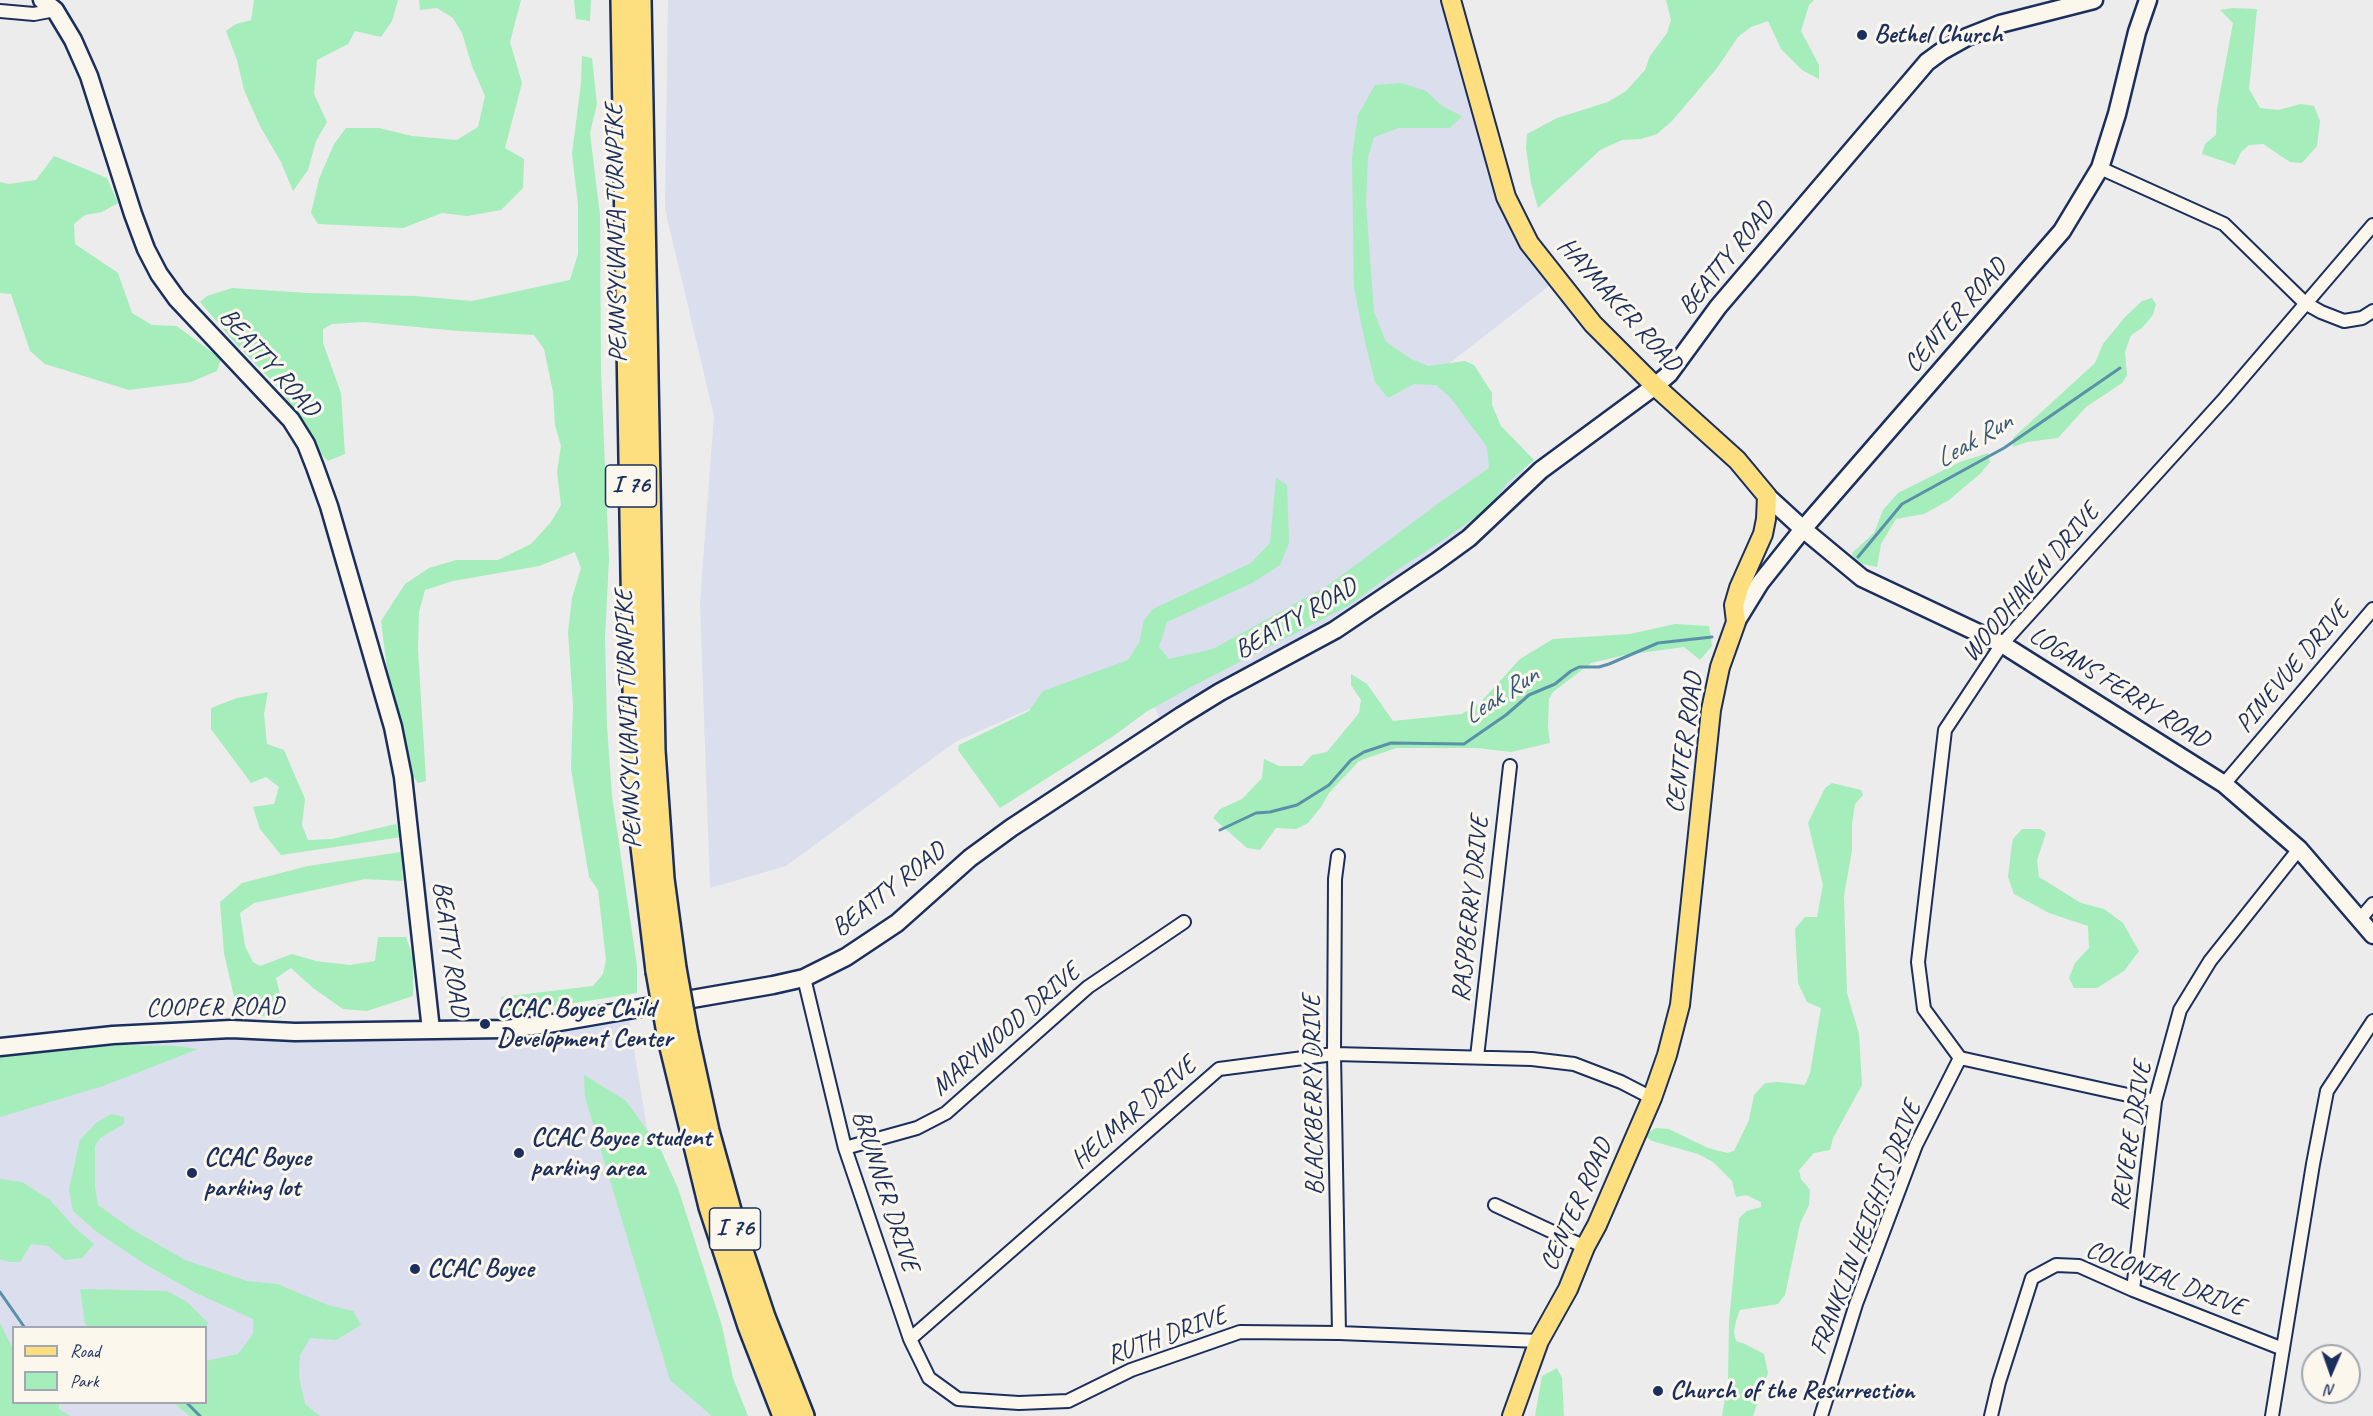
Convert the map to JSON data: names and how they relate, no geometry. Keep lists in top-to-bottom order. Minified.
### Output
{"streets":{"highway":["PENNSYLVANIA TURNPIKE","I 76"],"main road":["HAYMAKER ROAD","CENTER ROAD"],"street":["BEATTY ROAD","WOODHAVEN DRIVE","PINEVUE DRIVE","LOGANS FERRY ROAD","RASPBERRY DRIVE","COOPER ROAD","MARYWOOD DRIVE","BLACKBERRY DRIVE","HELMAR DRIVE","REVERE DRIVE","BRUNNER DRIVE","FRANKLIN HEIGHTS DRIVE","COLONIAL DRIVE","RUTH DRIVE"]},"crossings":[["BEATTY ROAD","HAYMAKER ROAD"],["BEATTY ROAD","COOPER ROAD"],["BEATTY ROAD","BRUNNER DRIVE"],["HAYMAKER ROAD","CENTER ROAD"],["HAYMAKER ROAD","LOGANS FERRY ROAD"],["CENTER ROAD","LOGANS FERRY ROAD"],["CENTER ROAD","HELMAR DRIVE"],["CENTER ROAD","RUTH DRIVE"],["WOODHAVEN DRIVE","LOGANS FERRY ROAD"],["WOODHAVEN DRIVE","FRANKLIN HEIGHTS DRIVE"],["PINEVUE DRIVE","LOGANS FERRY ROAD"],["LOGANS FERRY ROAD","REVERE DRIVE"],["RASPBERRY DRIVE","HELMAR DRIVE"],["MARYWOOD DRIVE","BRUNNER DRIVE"],["BLACKBERRY DRIVE","HELMAR DRIVE"],["BLACKBERRY DRIVE","RUTH DRIVE"],["HELMAR DRIVE","BRUNNER DRIVE"],["REVERE DRIVE","COLONIAL DRIVE"],["BRUNNER DRIVE","RUTH DRIVE"]],"water":["Leak Run"],"places":["Bethel Church","CCAC Boyce Child Development Center","CCAC Boyce student parking area","CCAC Boyce parking lot","CCAC Boyce","Church of the Resurrection"],"legend":["Road","Park"],"north":"bottom"}
